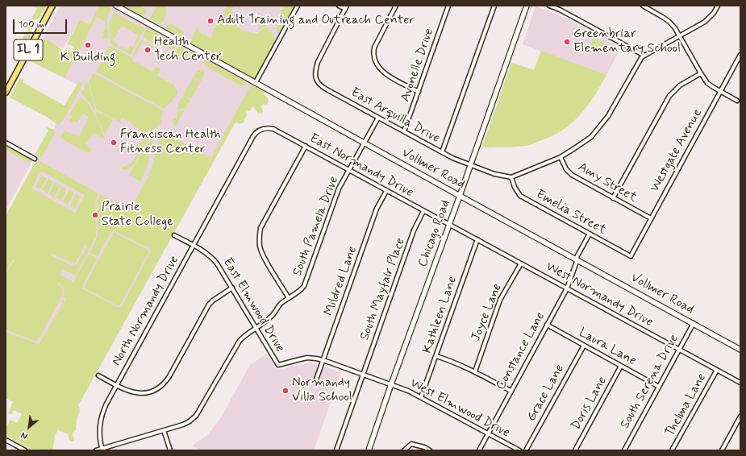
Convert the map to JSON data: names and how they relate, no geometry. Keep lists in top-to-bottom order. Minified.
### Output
{"streets":{"main road":["IL 1","Vollmer Road","Chicago Road"],"street":["Avonelle Drive","East Arquilla Drive","Westgate Avenue","East Normandy Drive","Amy Street","Emelia Street","South Pamela Drive","Mildred Lane","South Mayfair Place","West Normandy Drive","East Elmwood Drive","North Normandy Drive","Joyce Lane","Kathleen Lane","Laura Lane","Constance Lane","South Serena Drive","Grace Lane","Doris Lane","Thelma Lane","West Elmwood Drive"]},"crossings":[["Avonelle Drive","East Arquilla Drive"],["East Arquilla Drive","Emelia Street"],["East Arquilla Drive","South Pamela Drive"],["East Arquilla Drive","Chicago Road"],["Westgate Avenue","Amy Street"],["Westgate Avenue","Emelia Street"],["East Normandy Drive","South Pamela Drive"],["East Normandy Drive","Chicago Road"],["East Normandy Drive","Mildred Lane"],["East Normandy Drive","South Mayfair Place"],["East Normandy Drive","West Normandy Drive"],["East Normandy Drive","North Normandy Drive"],["Vollmer Road","South Pamela Drive"],["Vollmer Road","Chicago Road"],["Vollmer Road","Constance Lane"],["Vollmer Road","South Serena Drive"],["Emelia Street","Constance Lane"],["South Pamela Drive","East Elmwood Drive"],["South Pamela Drive","North Normandy Drive"],["Chicago Road","West Normandy Drive"],["Chicago Road","East Elmwood Drive"],["Chicago Road","West Elmwood Drive"],["Mildred Lane","East Elmwood Drive"],["South Mayfair Place","East Elmwood Drive"],["West Normandy Drive","Joyce Lane"],["West Normandy Drive","Kathleen Lane"],["West Normandy Drive","Constance Lane"],["West Normandy Drive","South Serena Drive"],["West Normandy Drive","Thelma Lane"],["East Elmwood Drive","North Normandy Drive"],["East Elmwood Drive","West Elmwood Drive"],["Kathleen Lane","West Elmwood Drive"],["Laura Lane","Constance Lane"],["Laura Lane","South Serena Drive"],["Laura Lane","Grace Lane"],["Laura Lane","Doris Lane"],["Constance Lane","West Elmwood Drive"]],"places":["Adult Training and Outreach Center","Greenbriar Elementary School","K Building","Health Tech Center","Franciscan Health Fitness Center","Prairie State College","Normandy Villa School"],"scale_bar":"100 m","north":"bottom left"}
